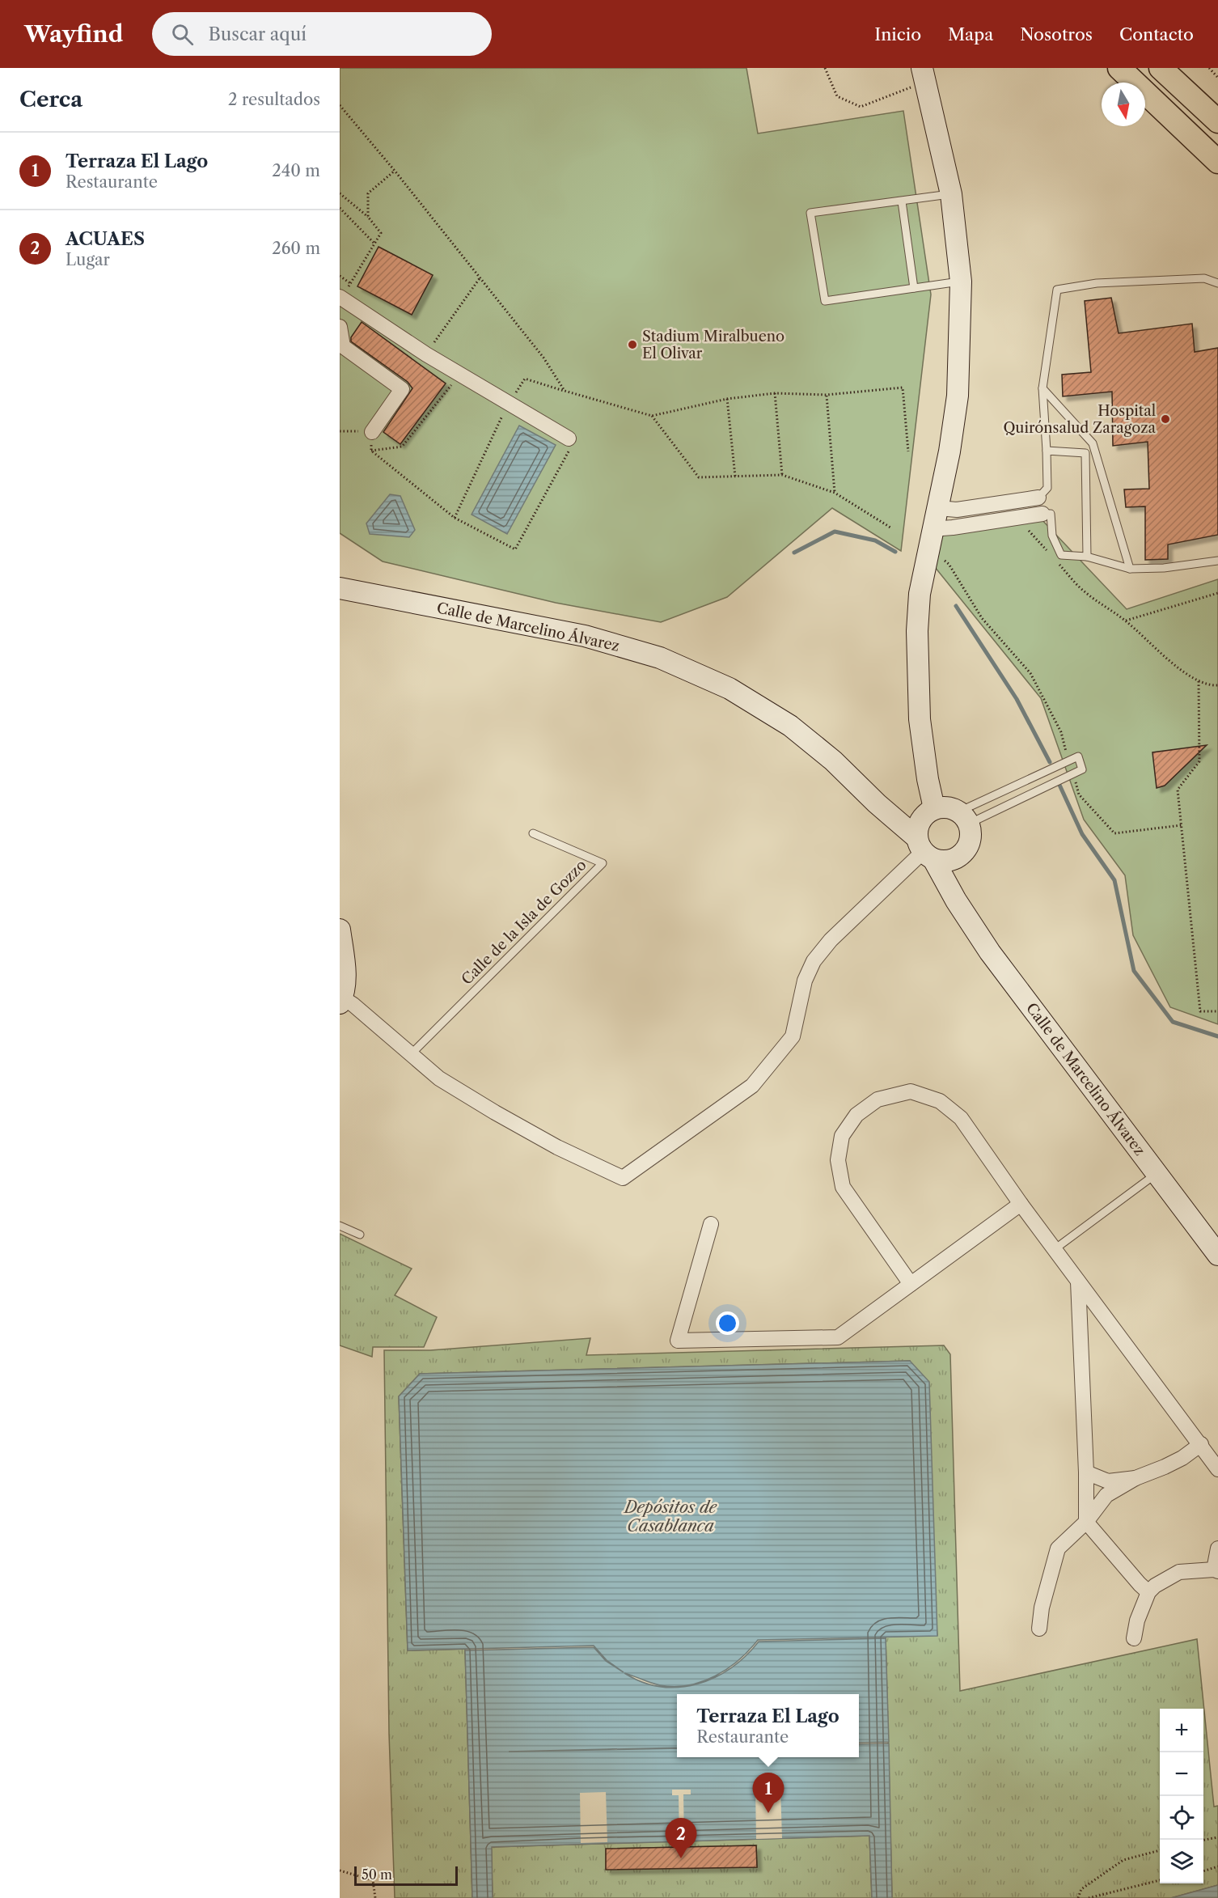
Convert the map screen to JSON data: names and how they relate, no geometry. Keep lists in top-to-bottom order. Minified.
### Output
{"streets":{"street":["Calle de Marcelino Álvarez"],"lane":["Calle de la Isla de Gozzo"]},"water":["Depósitos de Casablanca"],"places":["Stadium Miralbueno El Olivar","Hospital Quirónsalud Zaragoza"],"scale_bar":"50 m","north":"bottom","page":{"header":"Wayfind","search":"Buscar aquí","nav":["Inicio","Mapa","Nosotros","Contacto"],"heading":["Cerca","2 resultados"],"list":[{"mark":"1","name":"Terraza El Lago","note":"Restaurante","value":"240 m"},{"mark":"2","name":"ACUAES","note":"Lugar","value":"260 m"}],"popup":["Terraza El Lago","Restaurante"],"map_buttons":["+","−"],"pins":["1","2"],"scale":"50 m"}}
